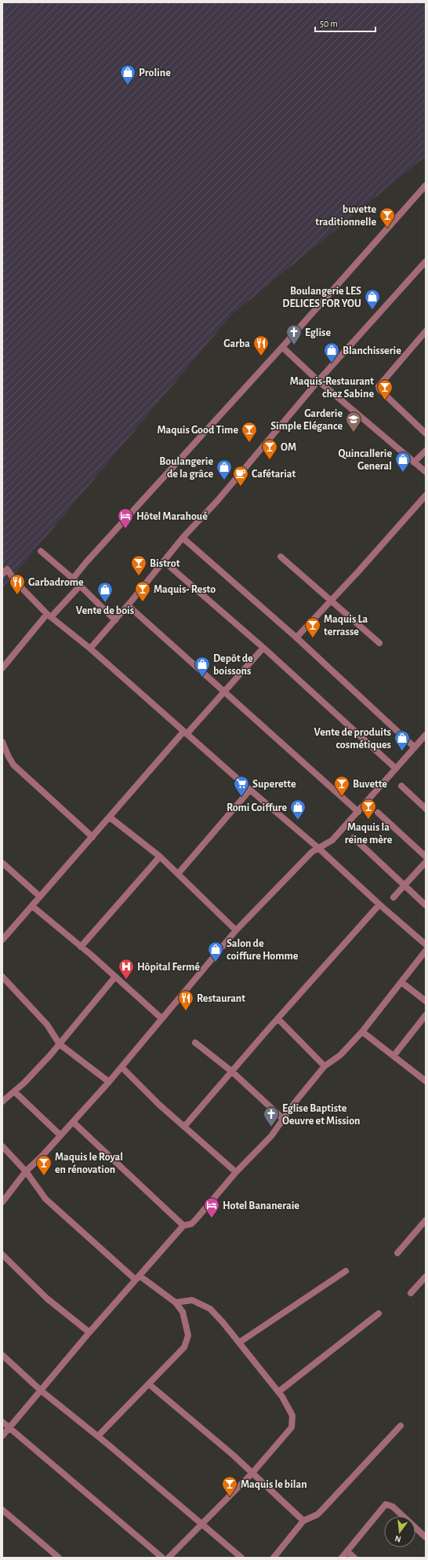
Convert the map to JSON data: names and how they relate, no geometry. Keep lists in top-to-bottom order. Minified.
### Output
{"places":{"shop":["Proline","Boulangerie LES DELICES FOR YOU","Blanchisserie","Quincallerie General","Boulangerie de la grâce","Vente de bois","Depôt de boissons","Vente de produits cosmétiques","Romi Coiffure","Salon de coiffure Homme"],"bar":["buvette traditionnelle","Maquis-Restaurant chez Sabine","Maquis Good Time","OM","Bistrot","Maquis- Resto","Maquis La terrasse","Buvette","Maquis la reine mère","Maquis le Royal en rénovation","Maquis le bilan"],"church":["Eglise","Eglise Baptiste Oeuvre et Mission"],"restaurant":["Garba","Garbadrome","Restaurant"],"school or university":["Garderie Simple Elégance"],"cafe":["Cafétariat"],"hotel":["Hôtel Marahoué","Hotel Bananeraie"],"supermarket":["Superette"],"hospital":["Hôpital Fermé"]},"scale_bar":"50 m","north":"bottom"}
